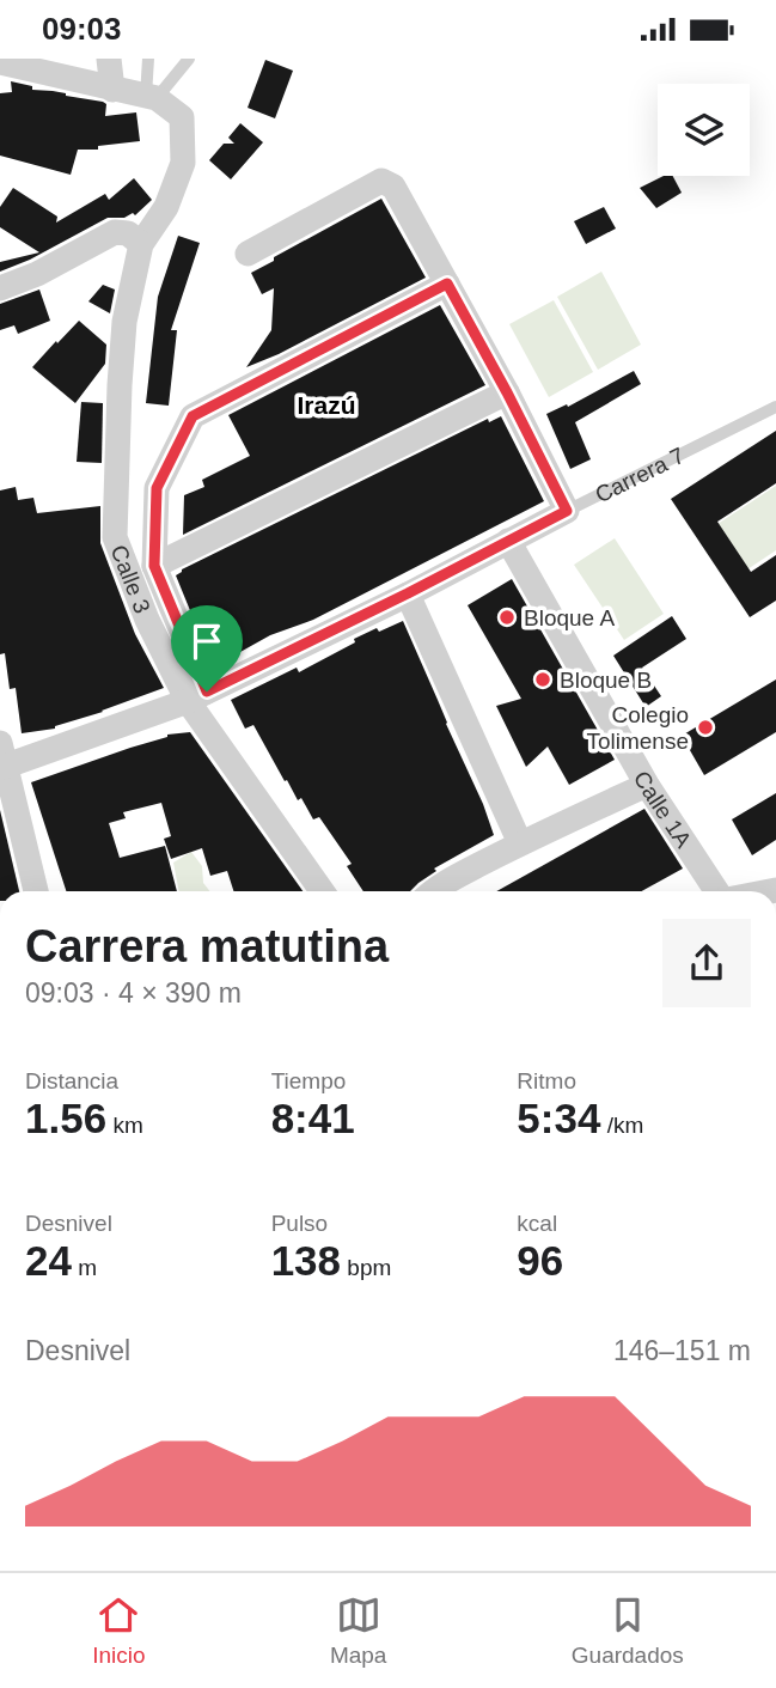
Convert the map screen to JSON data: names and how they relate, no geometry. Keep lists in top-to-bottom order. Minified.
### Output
{"streets":{"street":["Carrera 7","Calle 3","Calle 1A"]},"crossings":[["Carrera 7","Calle 3"],["Carrera 7","Calle 1A"]],"districts":["Irazú"],"places":["Bloque A","Bloque B","Colegio Tolimense"],"page":{"status":"09:03","heading":["Carrera matutina","09:03 · 4 × 390 m"],"stats":[["Distancia","1.56 km"],["Tiempo","8:41"],["Ritmo","5:34 /km"],["Desnivel","24 m"],["Pulso","138 bpm"],["kcal","96"]],"chart":["Desnivel","146–151 m"],"tabs":["Inicio","Mapa","Guardados"]}}
